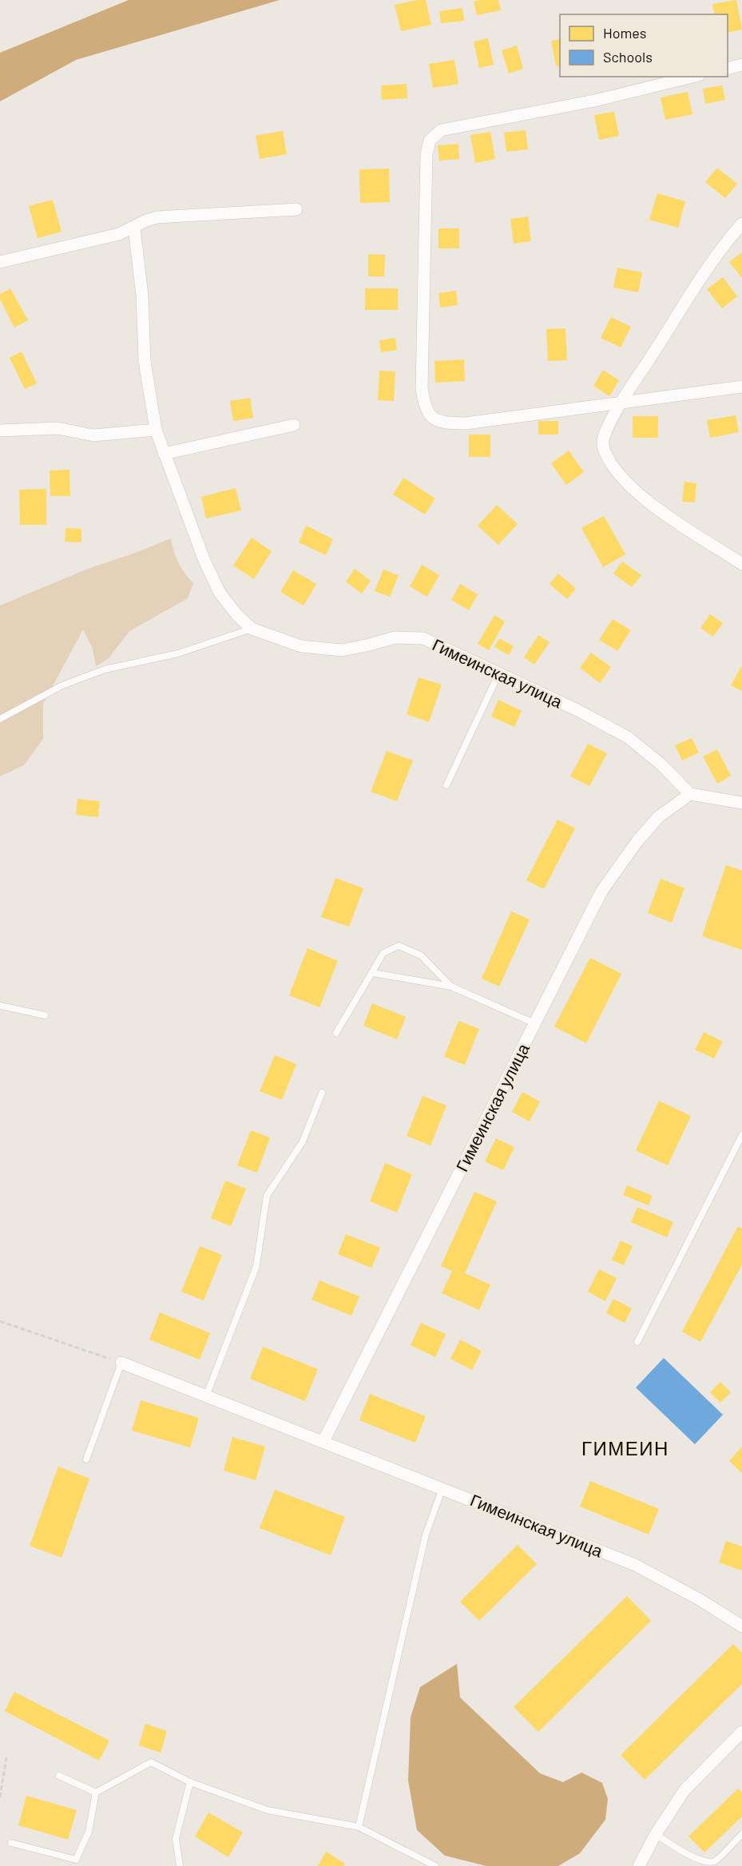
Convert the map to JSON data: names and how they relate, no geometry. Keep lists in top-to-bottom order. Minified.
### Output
{"streets":{"street":["Гимеинская улица"]},"districts":["ГИМЕИН"],"legend":["Homes","Schools"]}
